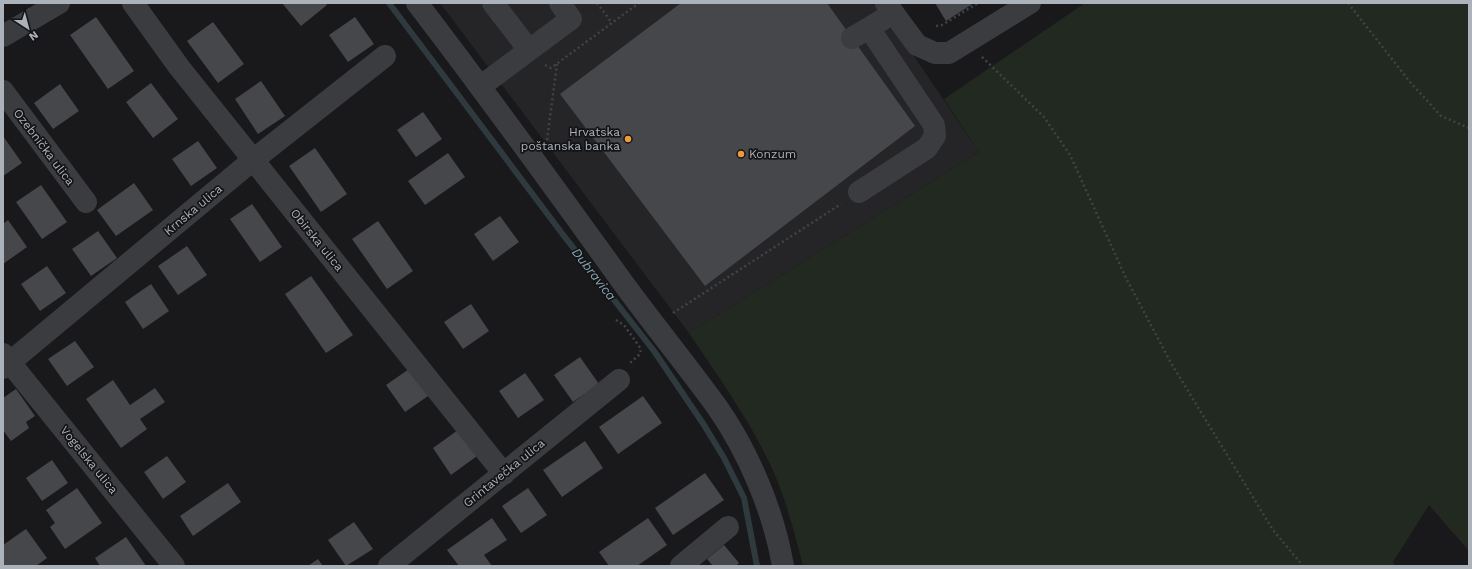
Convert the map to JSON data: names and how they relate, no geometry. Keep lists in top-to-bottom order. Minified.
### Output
{"streets":{"street":["Ozebnička ulica","Krnska ulica","Obirska ulica","Vogelska ulica","Grintavečka ulica"]},"crossings":[["Krnska ulica","Obirska ulica"],["Krnska ulica","Vogelska ulica"],["Obirska ulica","Grintavečka ulica"]],"water":["Dubravica"],"places":["Hrvatska poštanska banka","Konzum"],"north":"bottom right"}
